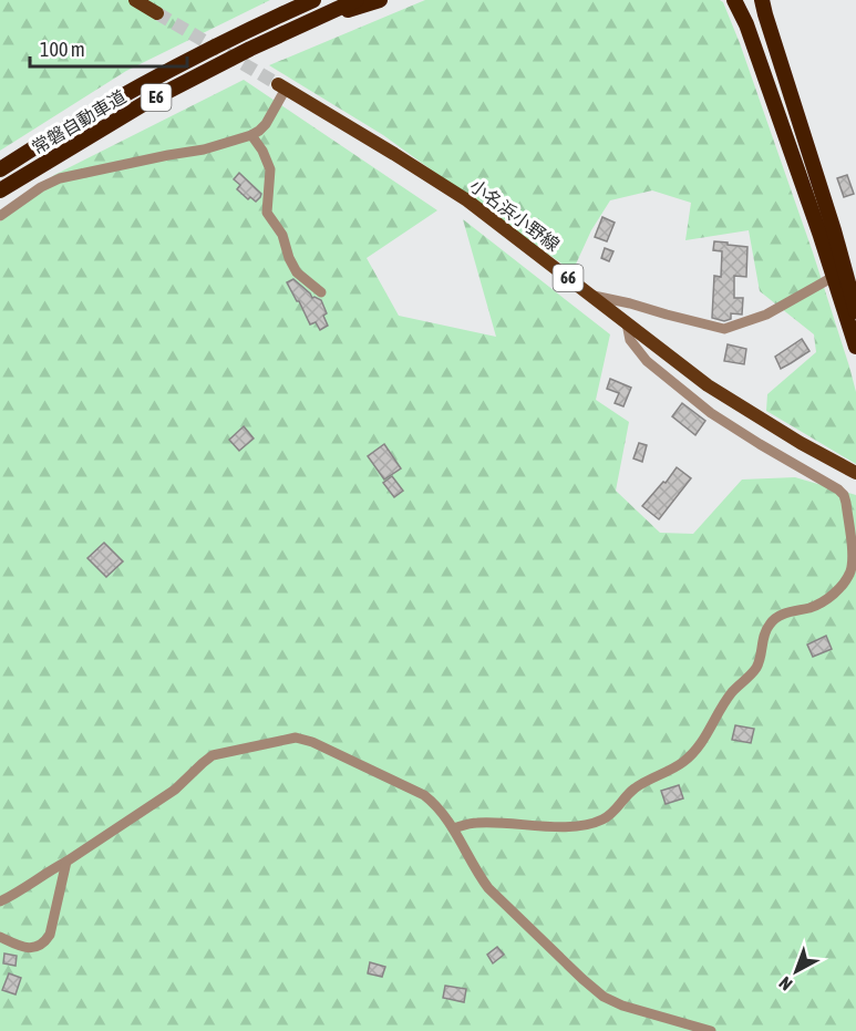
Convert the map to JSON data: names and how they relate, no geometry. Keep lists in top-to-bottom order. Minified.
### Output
{"streets":{"highway":["E6","常磐自動車道"],"main road":["小名浜小野線","66"]},"scale_bar":"100 m","north":"bottom left"}
